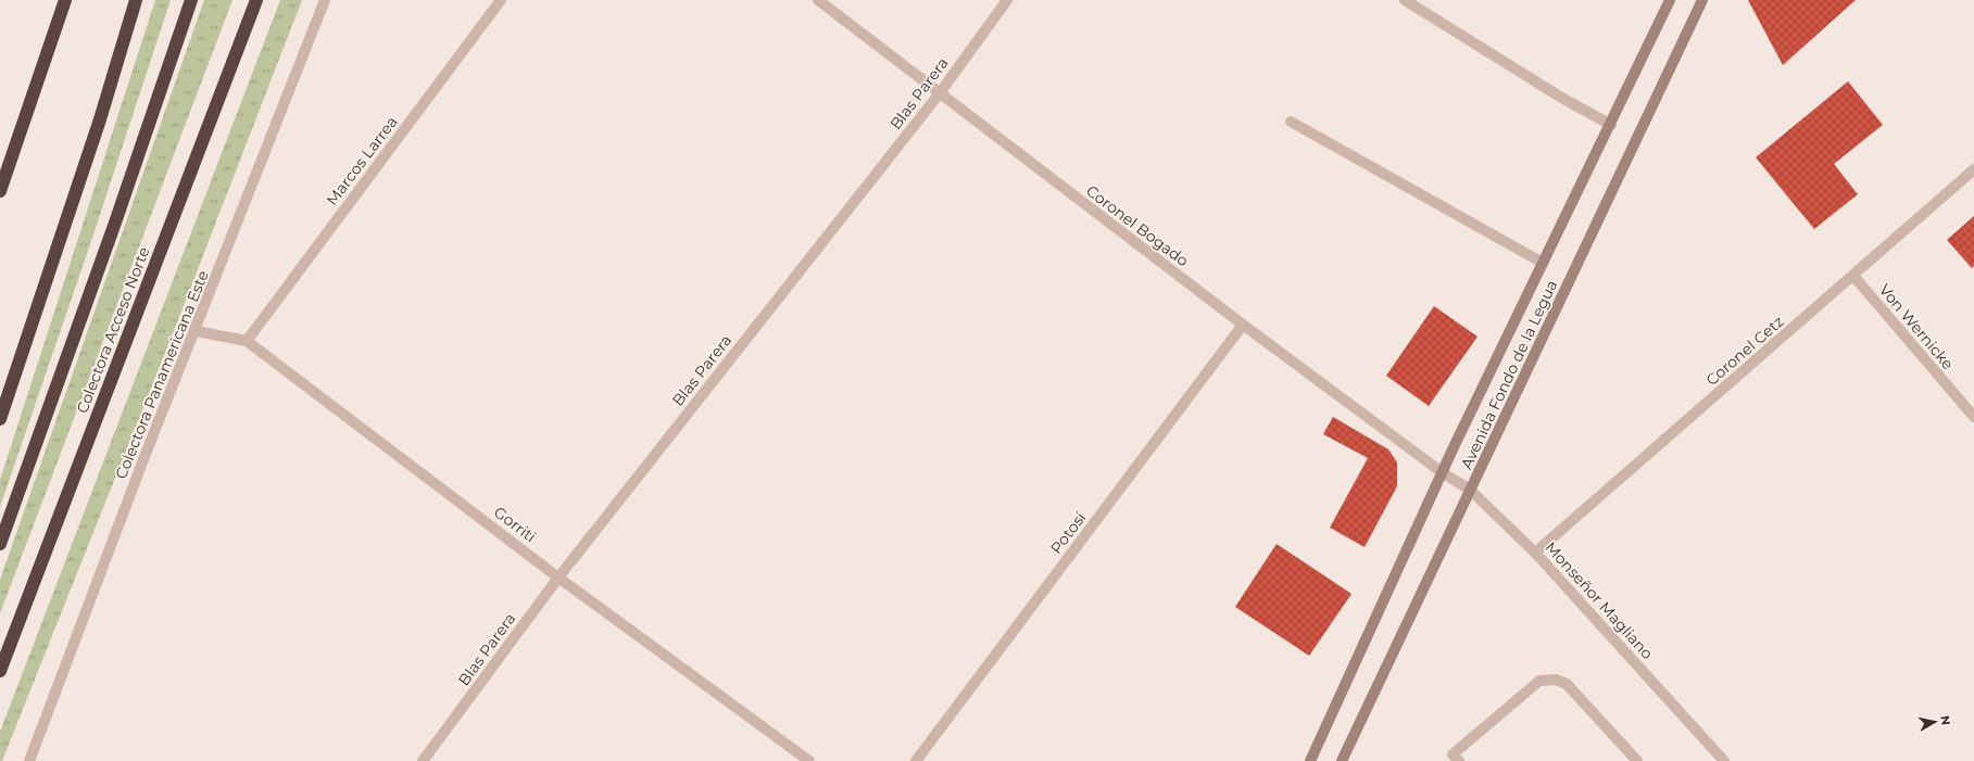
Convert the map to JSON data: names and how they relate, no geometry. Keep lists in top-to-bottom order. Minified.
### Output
{"streets":{"highway":["Colectora Acceso Norte"],"main road":["Avenida Fondo de la Legua"],"street":["Blas Parera","Marcos Larrea","Coronel Bogado","Von Wernicke","Coronel Cetz","Colectora Panamericana Este","Gorriti","Potosí","Monseñor Magliano"]},"crossings":[["Blas Parera","Coronel Bogado"],["Blas Parera","Gorriti"],["Marcos Larrea","Gorriti"],["Coronel Bogado","Avenida Fondo de la Legua"],["Coronel Bogado","Potosí"],["Coronel Bogado","Monseñor Magliano"],["Von Wernicke","Coronel Cetz"],["Coronel Cetz","Monseñor Magliano"],["Colectora Panamericana Este","Gorriti"],["Avenida Fondo de la Legua","Monseñor Magliano"]],"north":"right"}
